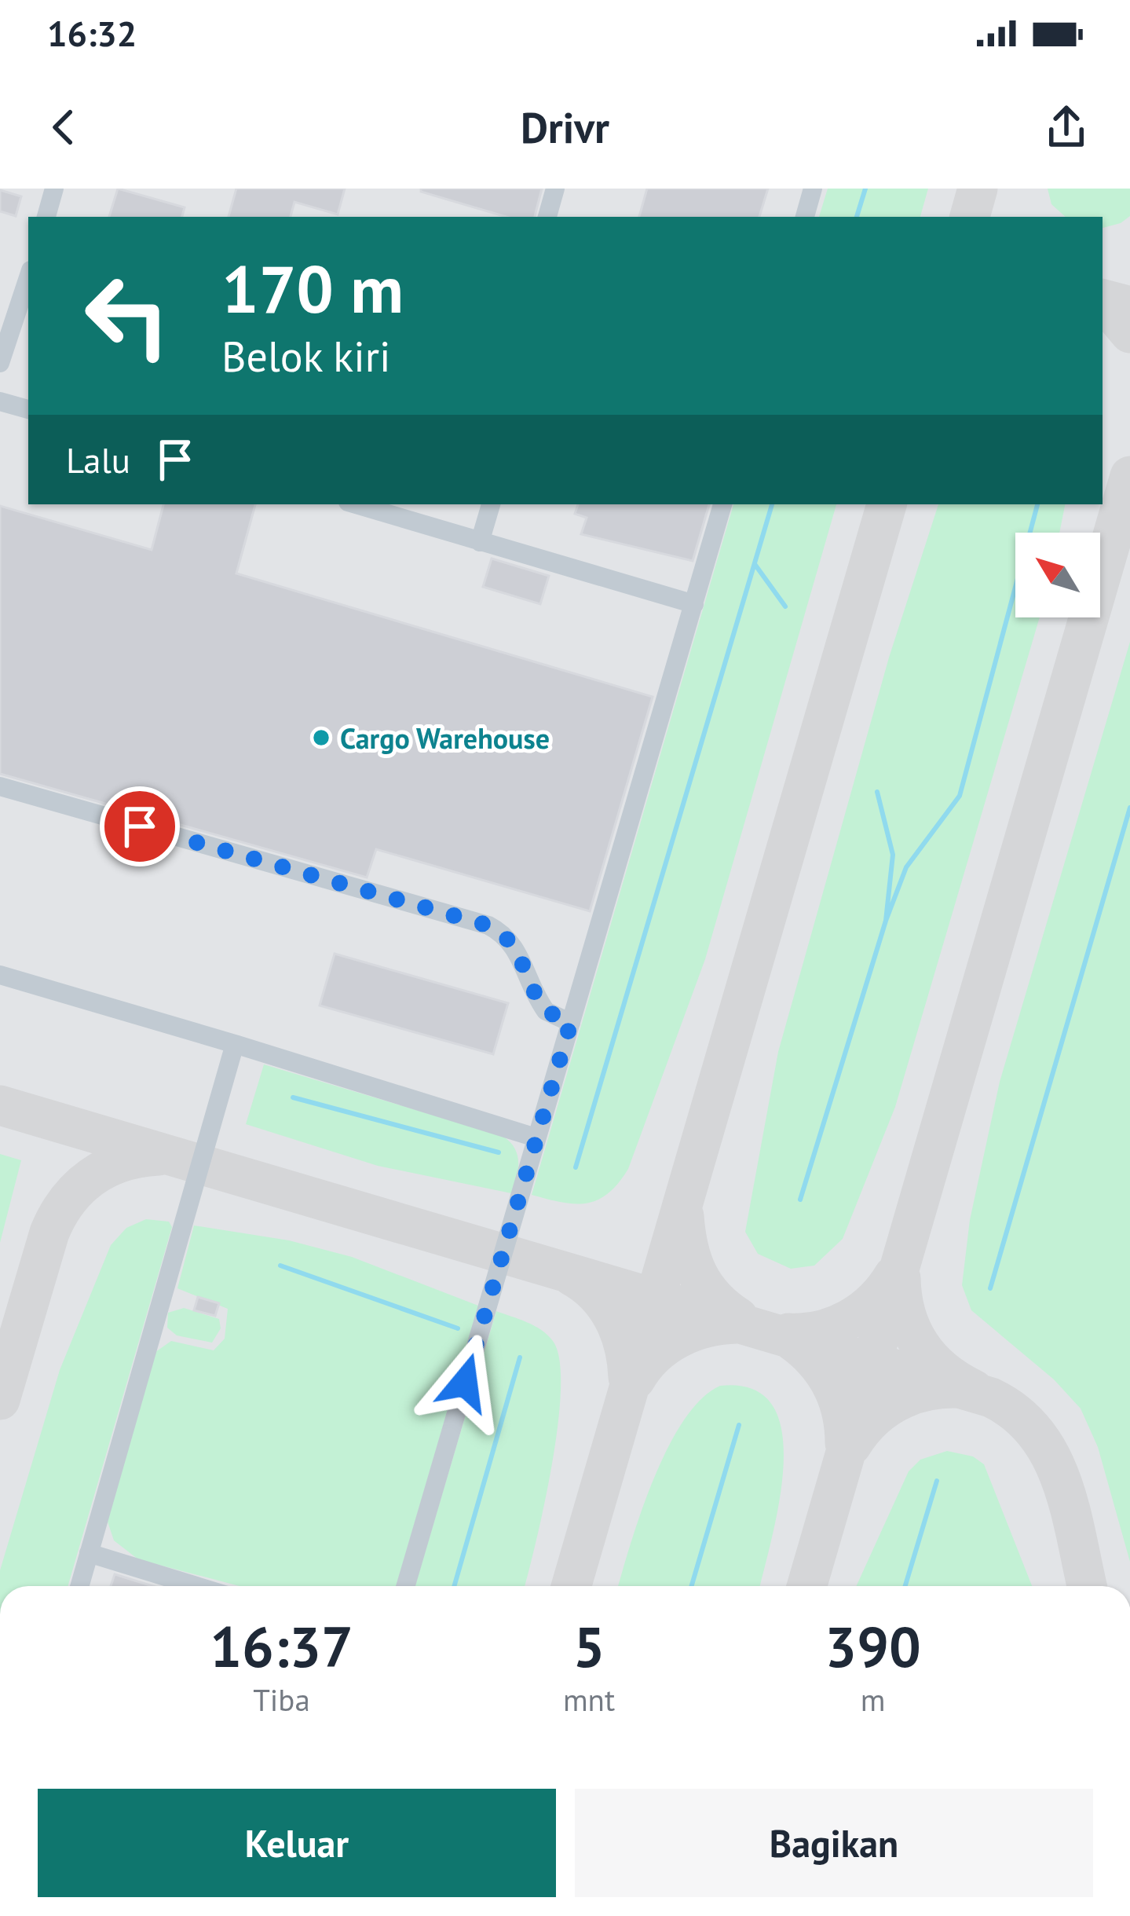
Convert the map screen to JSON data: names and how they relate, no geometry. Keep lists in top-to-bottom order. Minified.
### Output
{"places":["Cargo Warehouse"],"north":"top left","page":{"status":"16:32","header":"Drivr","turn":["170 m","Belok kiri"],"then":"Lalu","eta":["16:37","Tiba","5","mnt","390","m"],"buttons":["Keluar","Bagikan"]}}
